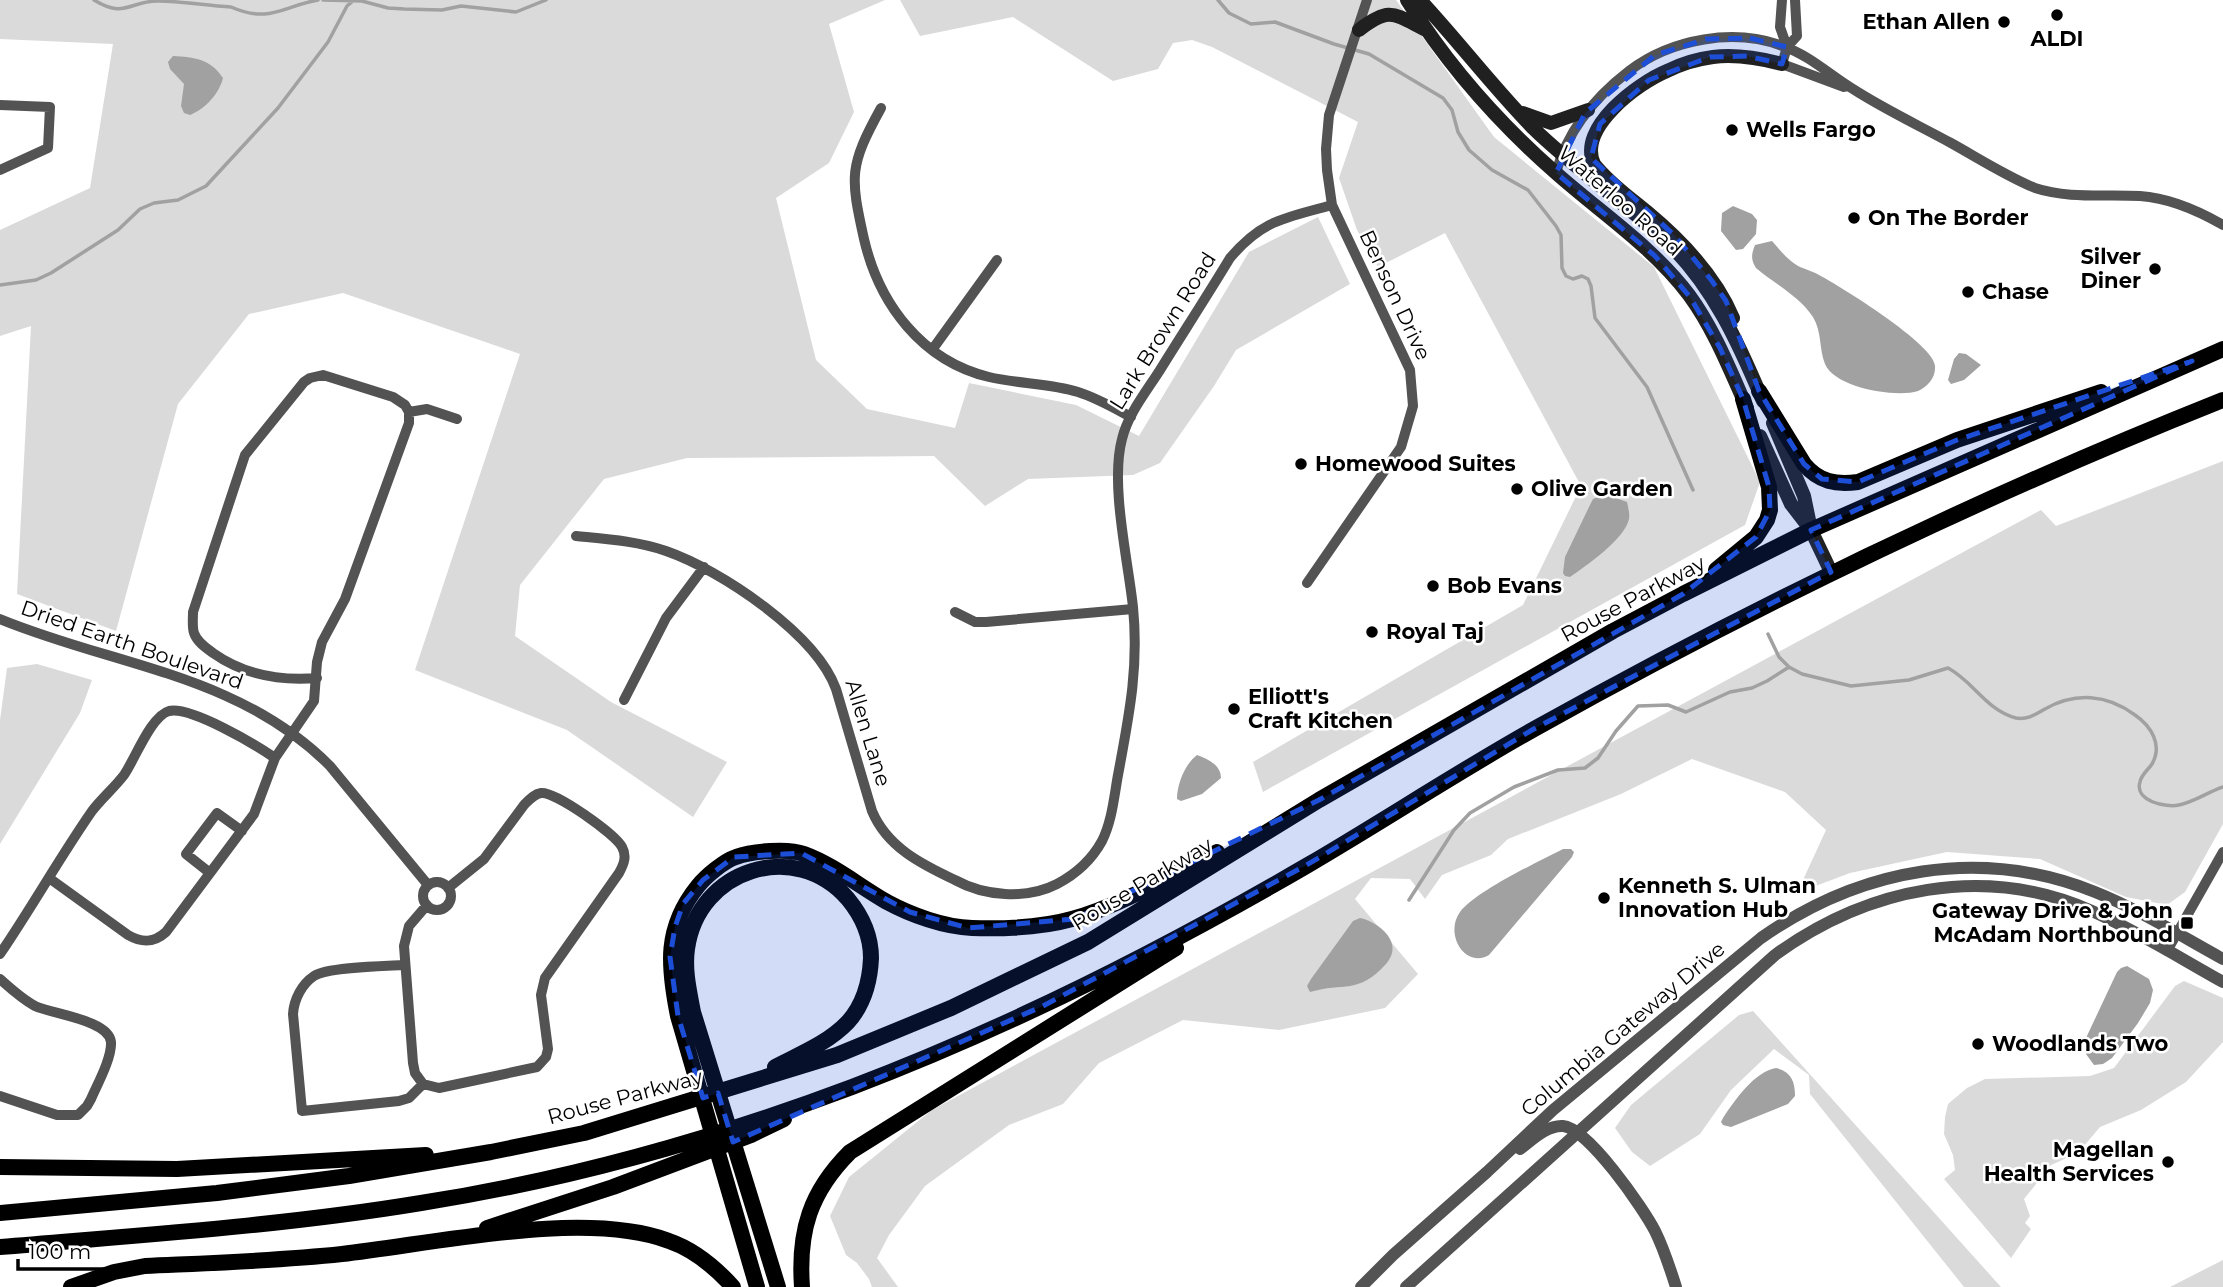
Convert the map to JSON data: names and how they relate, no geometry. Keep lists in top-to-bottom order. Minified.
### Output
{"streets":{"main road":["Waterloo Road","Rouse Parkway"],"street":["Benson Drive","Lark Brown Road","Dried Earth Boulevard","Allen Lane","Columbia Gateway Drive"]},"crossings":[["Waterloo Road","Rouse Parkway"],["Benson Drive","Lark Brown Road"],["Lark Brown Road","Allen Lane"]],"places":{"other":["ALDI","Ethan Allen","Wells Fargo","On The Border","Silver Diner","Chase","Homewood Suites","Olive Garden","Bob Evans","Royal Taj","Elliott's Craft Kitchen","Kenneth S. Ulman Innovation Hub","Woodlands Two","Magellan Health Services"],"transit":["Gateway Drive & John McAdam Northbound"]},"scale_bar":"100 m"}
